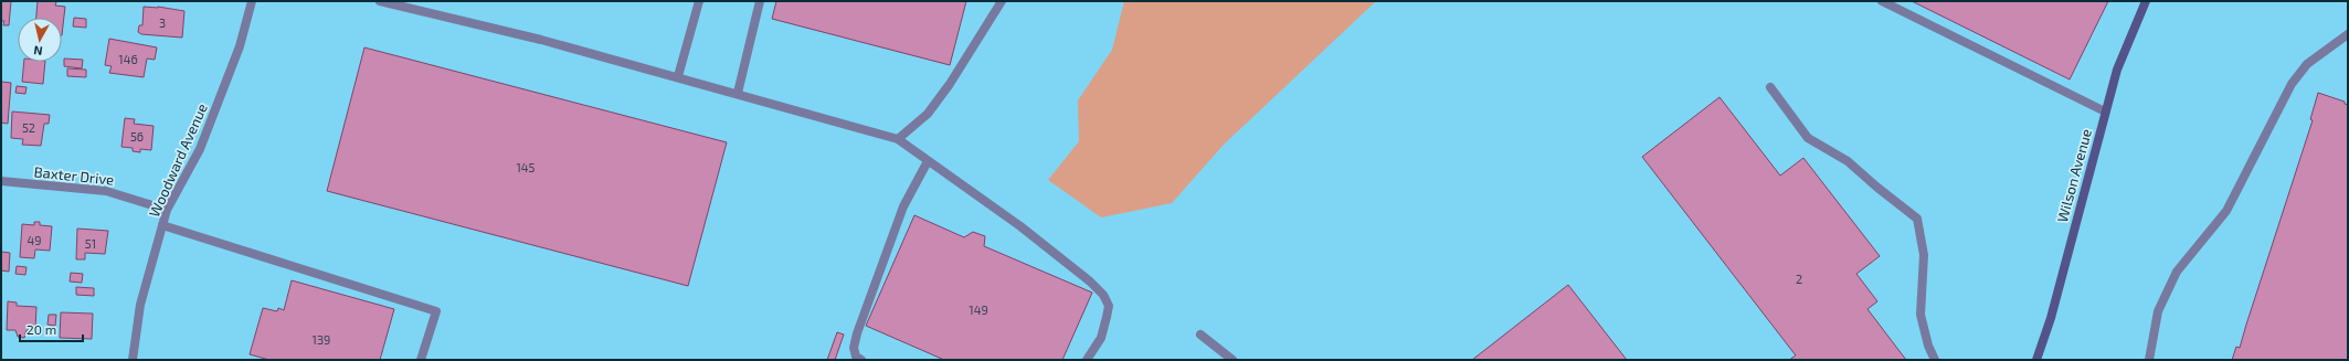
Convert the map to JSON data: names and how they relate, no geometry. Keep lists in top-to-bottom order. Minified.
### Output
{"streets":{"main road":["Wilson Avenue"],"street":["Woodward Avenue","Baxter Drive"]},"crossings":[["Woodward Avenue","Baxter Drive"]],"house_numbers":["3","146","52","56","145","49","51","2","149","139"],"scale_bar":"20 m","north":"bottom"}
